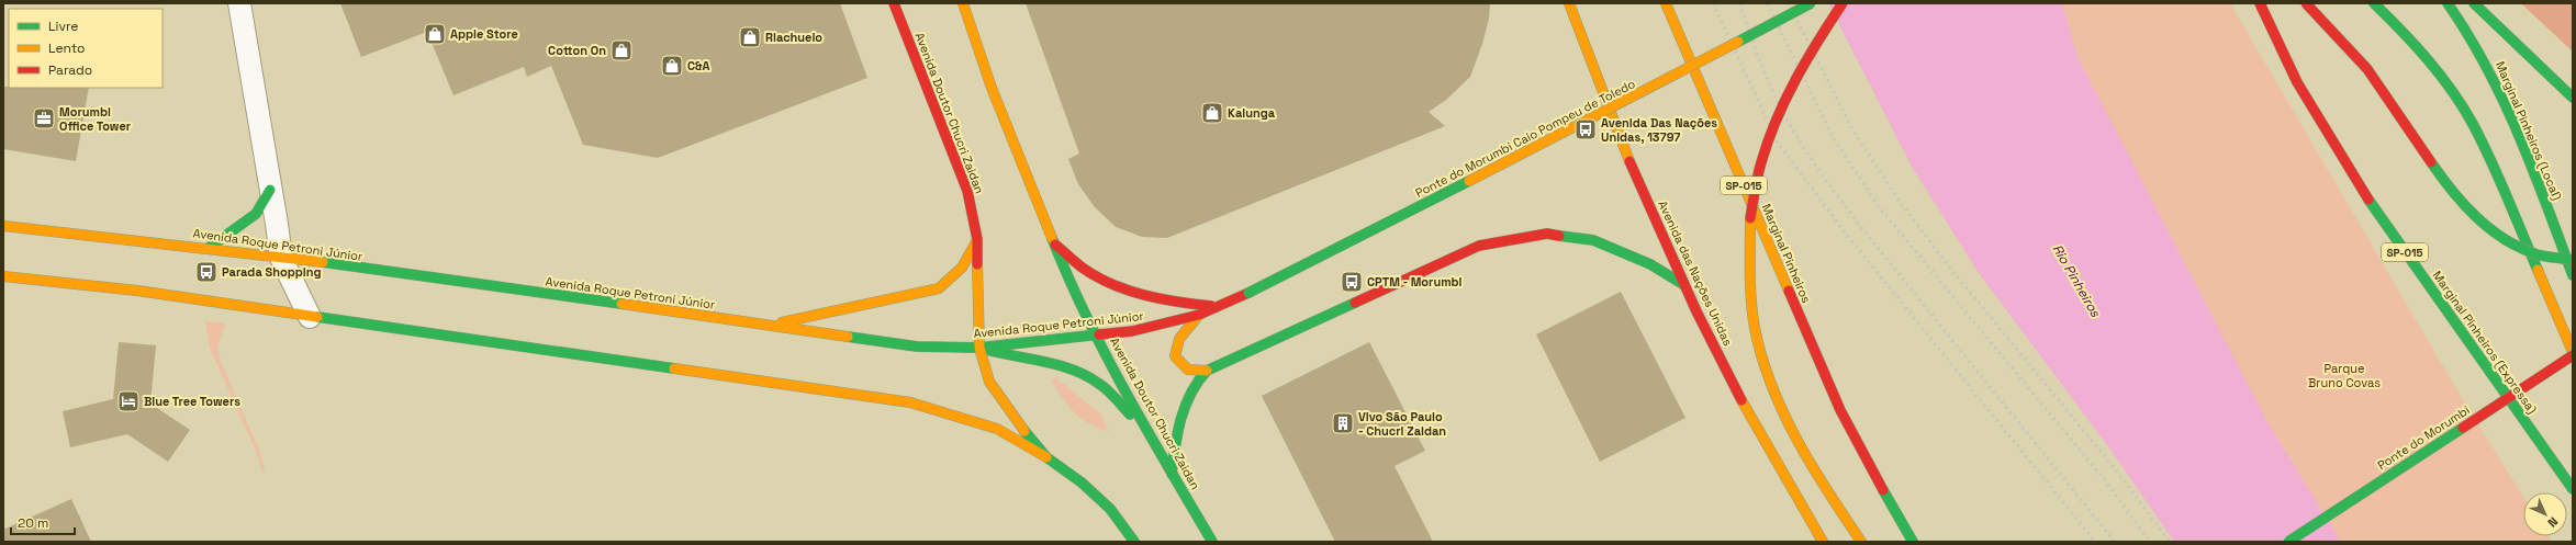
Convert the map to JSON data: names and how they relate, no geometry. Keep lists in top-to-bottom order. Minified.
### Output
{"streets":{"main road":["Avenida Doutor Chucri Zaidan","Marginal Pinheiros (Local)","Ponte do Morumbi Caio Pompeu de Toledo","SP-015","Avenida Roque Petroni Júnior","Marginal Pinheiros","Avenida das Nações Unidas","Marginal Pinheiros (Expressa)","Ponte do Morumbi"]},"crossings":[["Avenida Doutor Chucri Zaidan","Avenida Roque Petroni Júnior"],["Ponte do Morumbi Caio Pompeu de Toledo","Avenida Roque Petroni Júnior"]],"water":["Rio Pinheiros"],"parks":["Parque Bruno Covas"],"places":{"shop":["Apple Store","Riachuelo","Cotton On","C&A","Kalunga"],"office":["Morumbi Office Tower"],"bus stop":["Avenida Das Nações Unidas, 13797","Parada Shopping","CPTM - Morumbi"],"hotel":["Blue Tree Towers"],"building":["Vivo São Paulo - Chucri Zaidan"]},"legend":["Livre","Lento","Parado"],"scale_bar":"20 m","north":"bottom right"}
